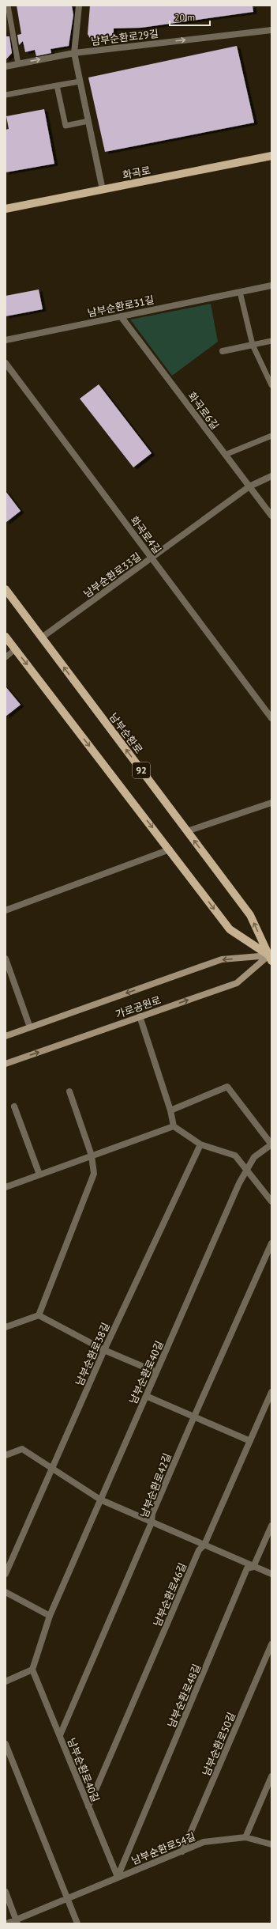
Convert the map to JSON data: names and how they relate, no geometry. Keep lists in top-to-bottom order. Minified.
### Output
{"streets":{"main road":["화곡로","남부순환로","92","가로공원로"],"street":["남부순환로29길","남부순환로31길","화곡로6길","화곡로4길","남부순환로33길","남부순환로38길","남부순환로40길","남부순환로42길","남부순환로46길","남부순환로48길","남부순환로50길","남부순환로54길"]},"crossings":[["남부순환로31길","화곡로6길"],["화곡로6길","남부순환로33길"],["화곡로4길","남부순환로33길"],["남부순환로33길","남부순환로"],["남부순환로","92"],["남부순환로","가로공원로"],["92","가로공원로"],["남부순환로40길","남부순환로42길"],["남부순환로40길","남부순환로46길"],["남부순환로40길","남부순환로48길"],["남부순환로40길","남부순환로54길"],["남부순환로48길","남부순환로54길"],["남부순환로50길","남부순환로54길"]],"one_way":["남부순환로29길"],"scale_bar":"20 m"}
